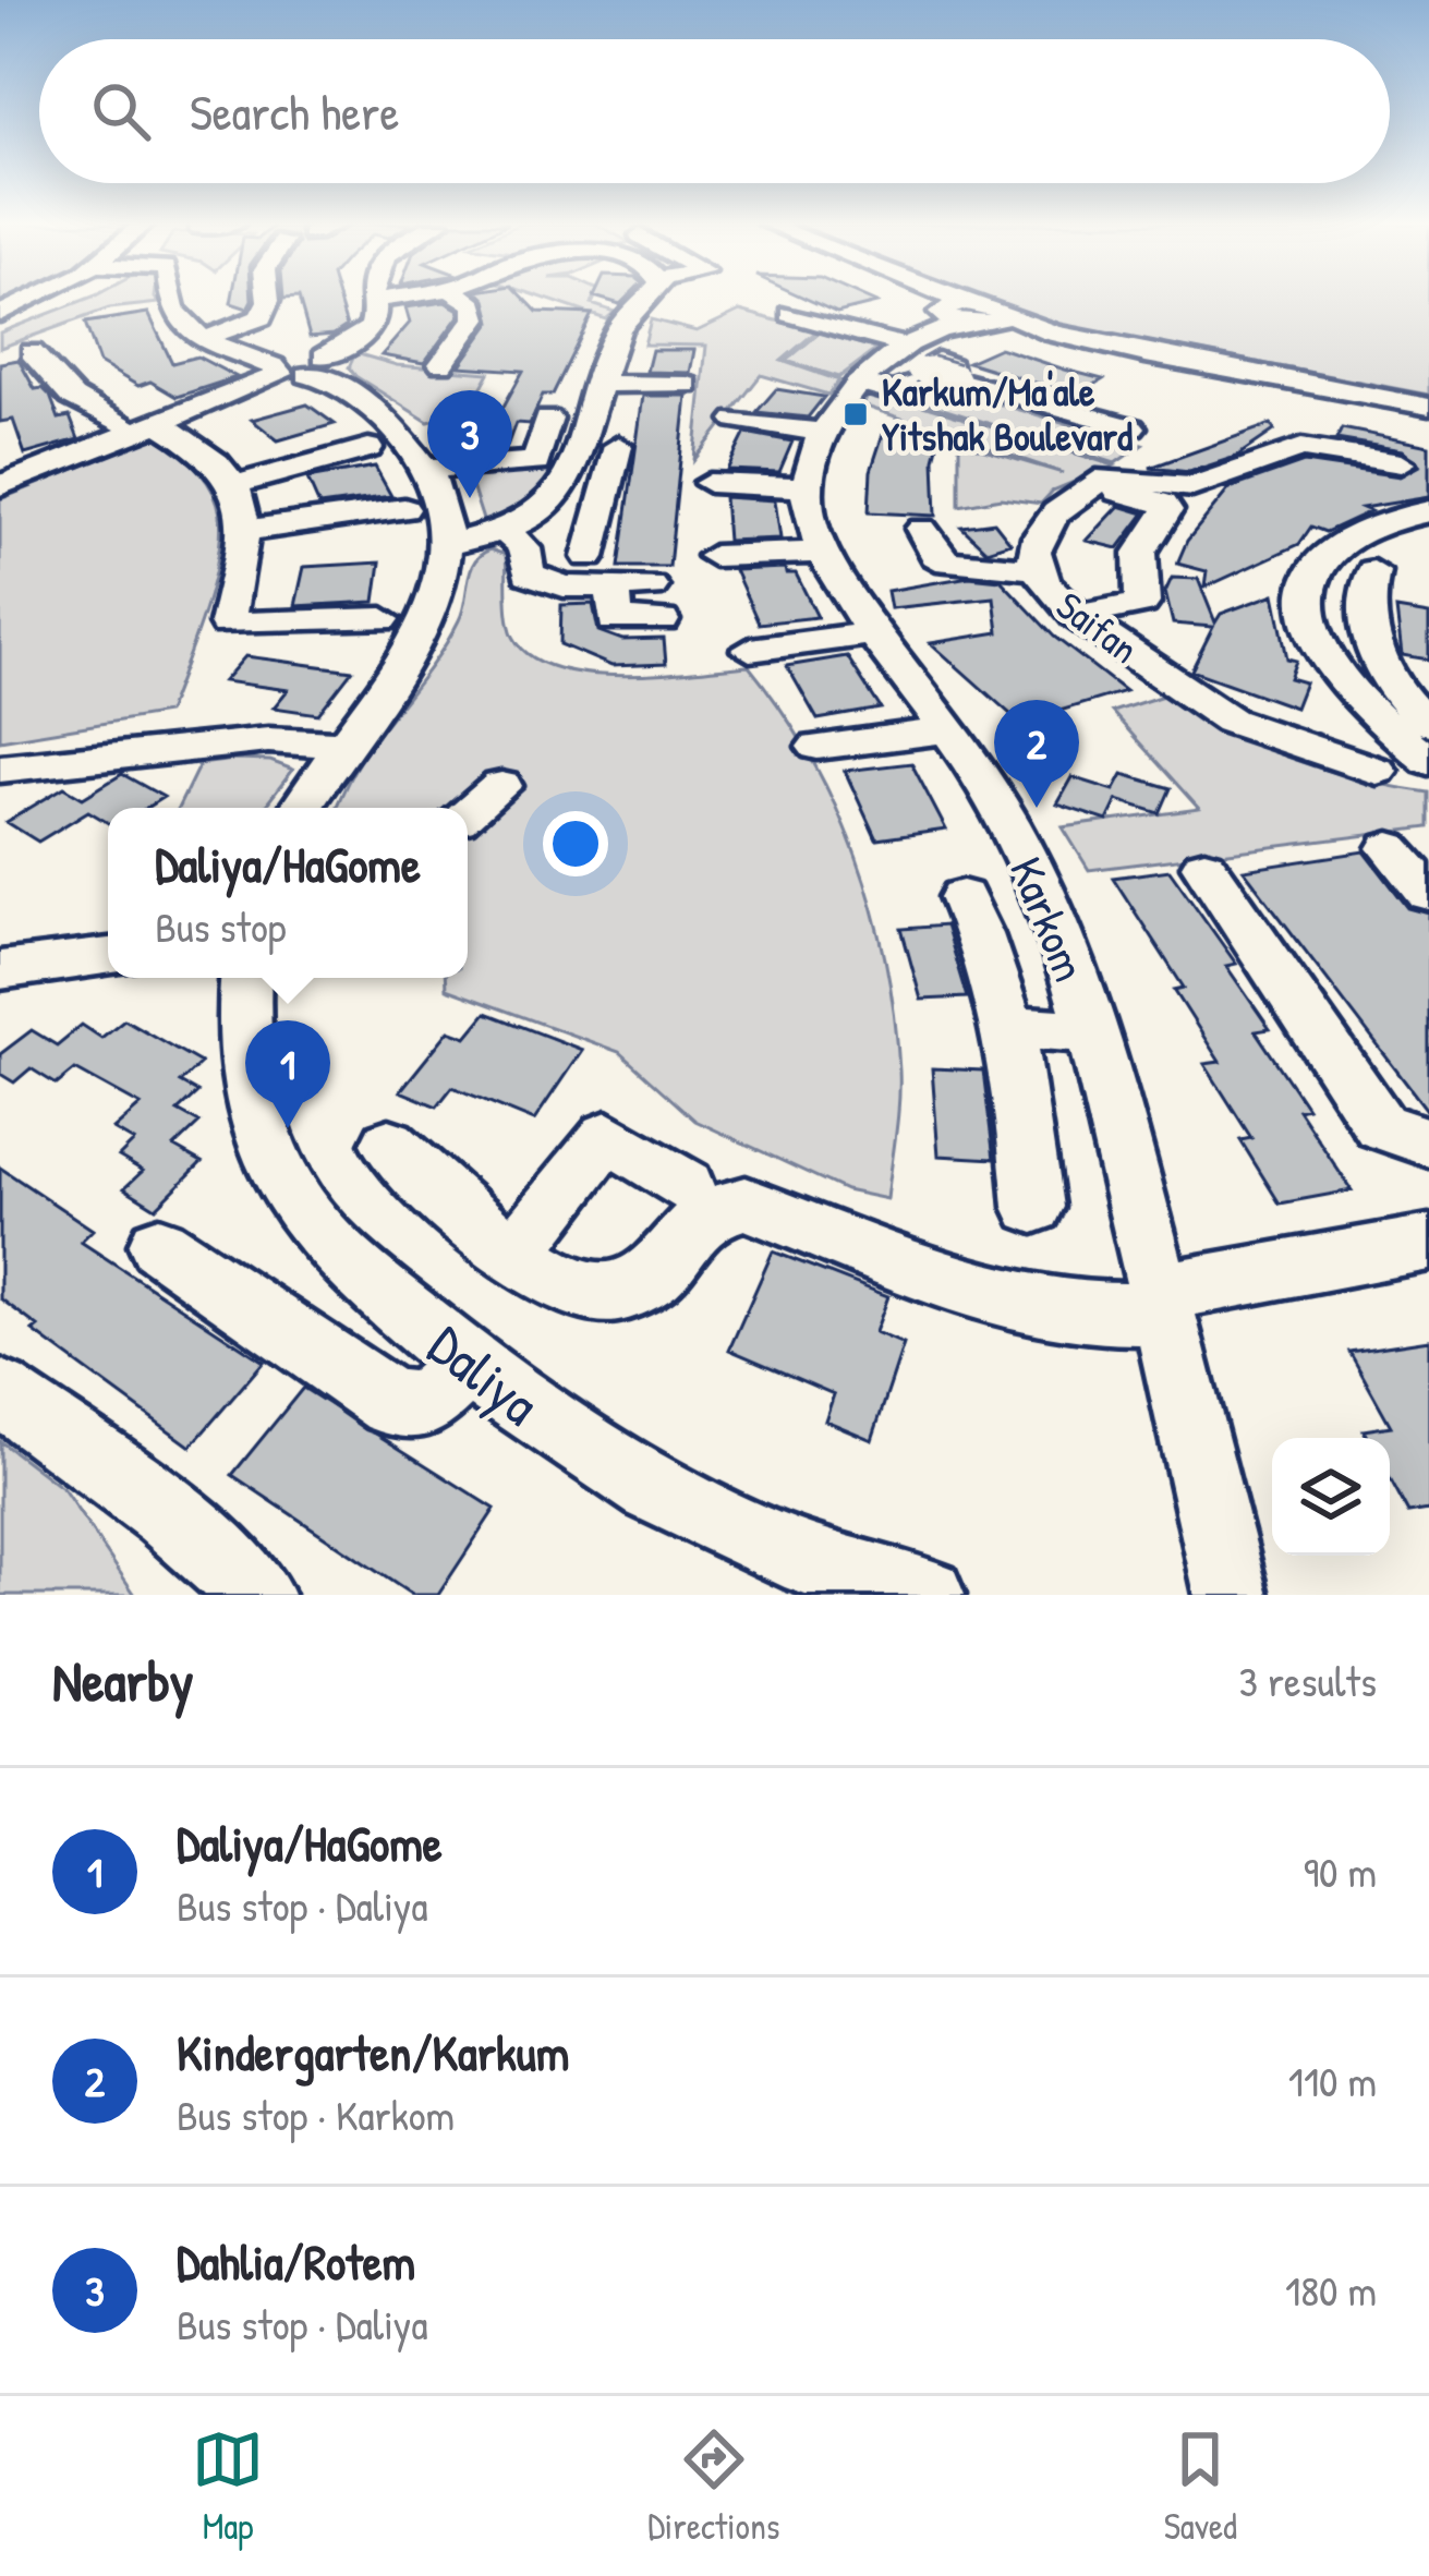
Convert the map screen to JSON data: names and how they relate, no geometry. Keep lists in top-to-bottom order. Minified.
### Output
{"streets":{"street":["Saifan","Karkom","Daliya"]},"places":{"transit":["Karkum/Ma'ale Yitshak Boulevard"]},"page":{"search":"Search here","pins":["3","2","1"],"popup":["Daliya/HaGome","Bus stop"],"heading":["Nearby","3 results"],"list":[{"mark":"1","name":"Daliya/HaGome","note":"Bus stop · Daliya","value":"90 m"},{"mark":"2","name":"Kindergarten/Karkum","note":"Bus stop · Karkom","value":"110 m"},{"mark":"3","name":"Dahlia/Rotem","note":"Bus stop · Daliya","value":"180 m"}],"nav":["Map","Directions","Saved"]}}
